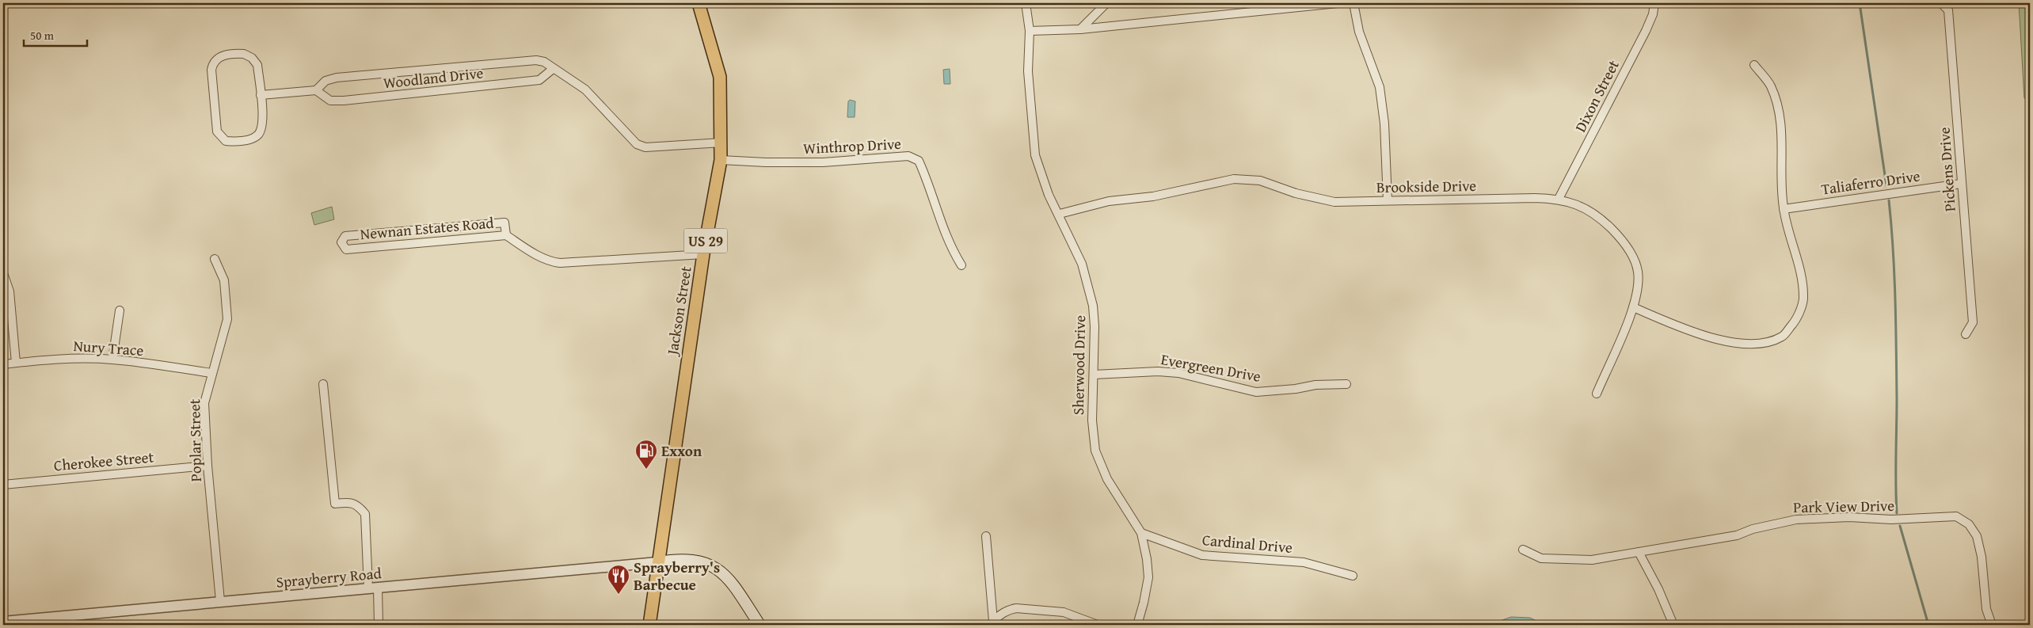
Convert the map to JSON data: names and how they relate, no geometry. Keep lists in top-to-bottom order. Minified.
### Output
{"streets":{"main road":["US 29","Jackson Street"],"street":["Woodland Drive","Dixon Street","Winthrop Drive","Pickens Drive","Taliaferro Drive","Brookside Drive","Newnan Estates Road","Nury Trace","Sherwood Drive","Evergreen Drive","Poplar Street","Cherokee Street","Park View Drive","Cardinal Drive","Sprayberry Road"]},"crossings":[["Woodland Drive","Jackson Street"],["Dixon Street","Brookside Drive"],["Winthrop Drive","Jackson Street"],["Pickens Drive","Taliaferro Drive"],["Brookside Drive","Sherwood Drive"],["Jackson Street","Sprayberry Road"],["Nury Trace","Poplar Street"],["Sherwood Drive","Evergreen Drive"],["Sherwood Drive","Cardinal Drive"],["Poplar Street","Cherokee Street"],["Poplar Street","Sprayberry Road"]],"places":{"fuel station":["Exxon"],"restaurant":["Sprayberry's Barbecue"]},"scale_bar":"50 m"}
